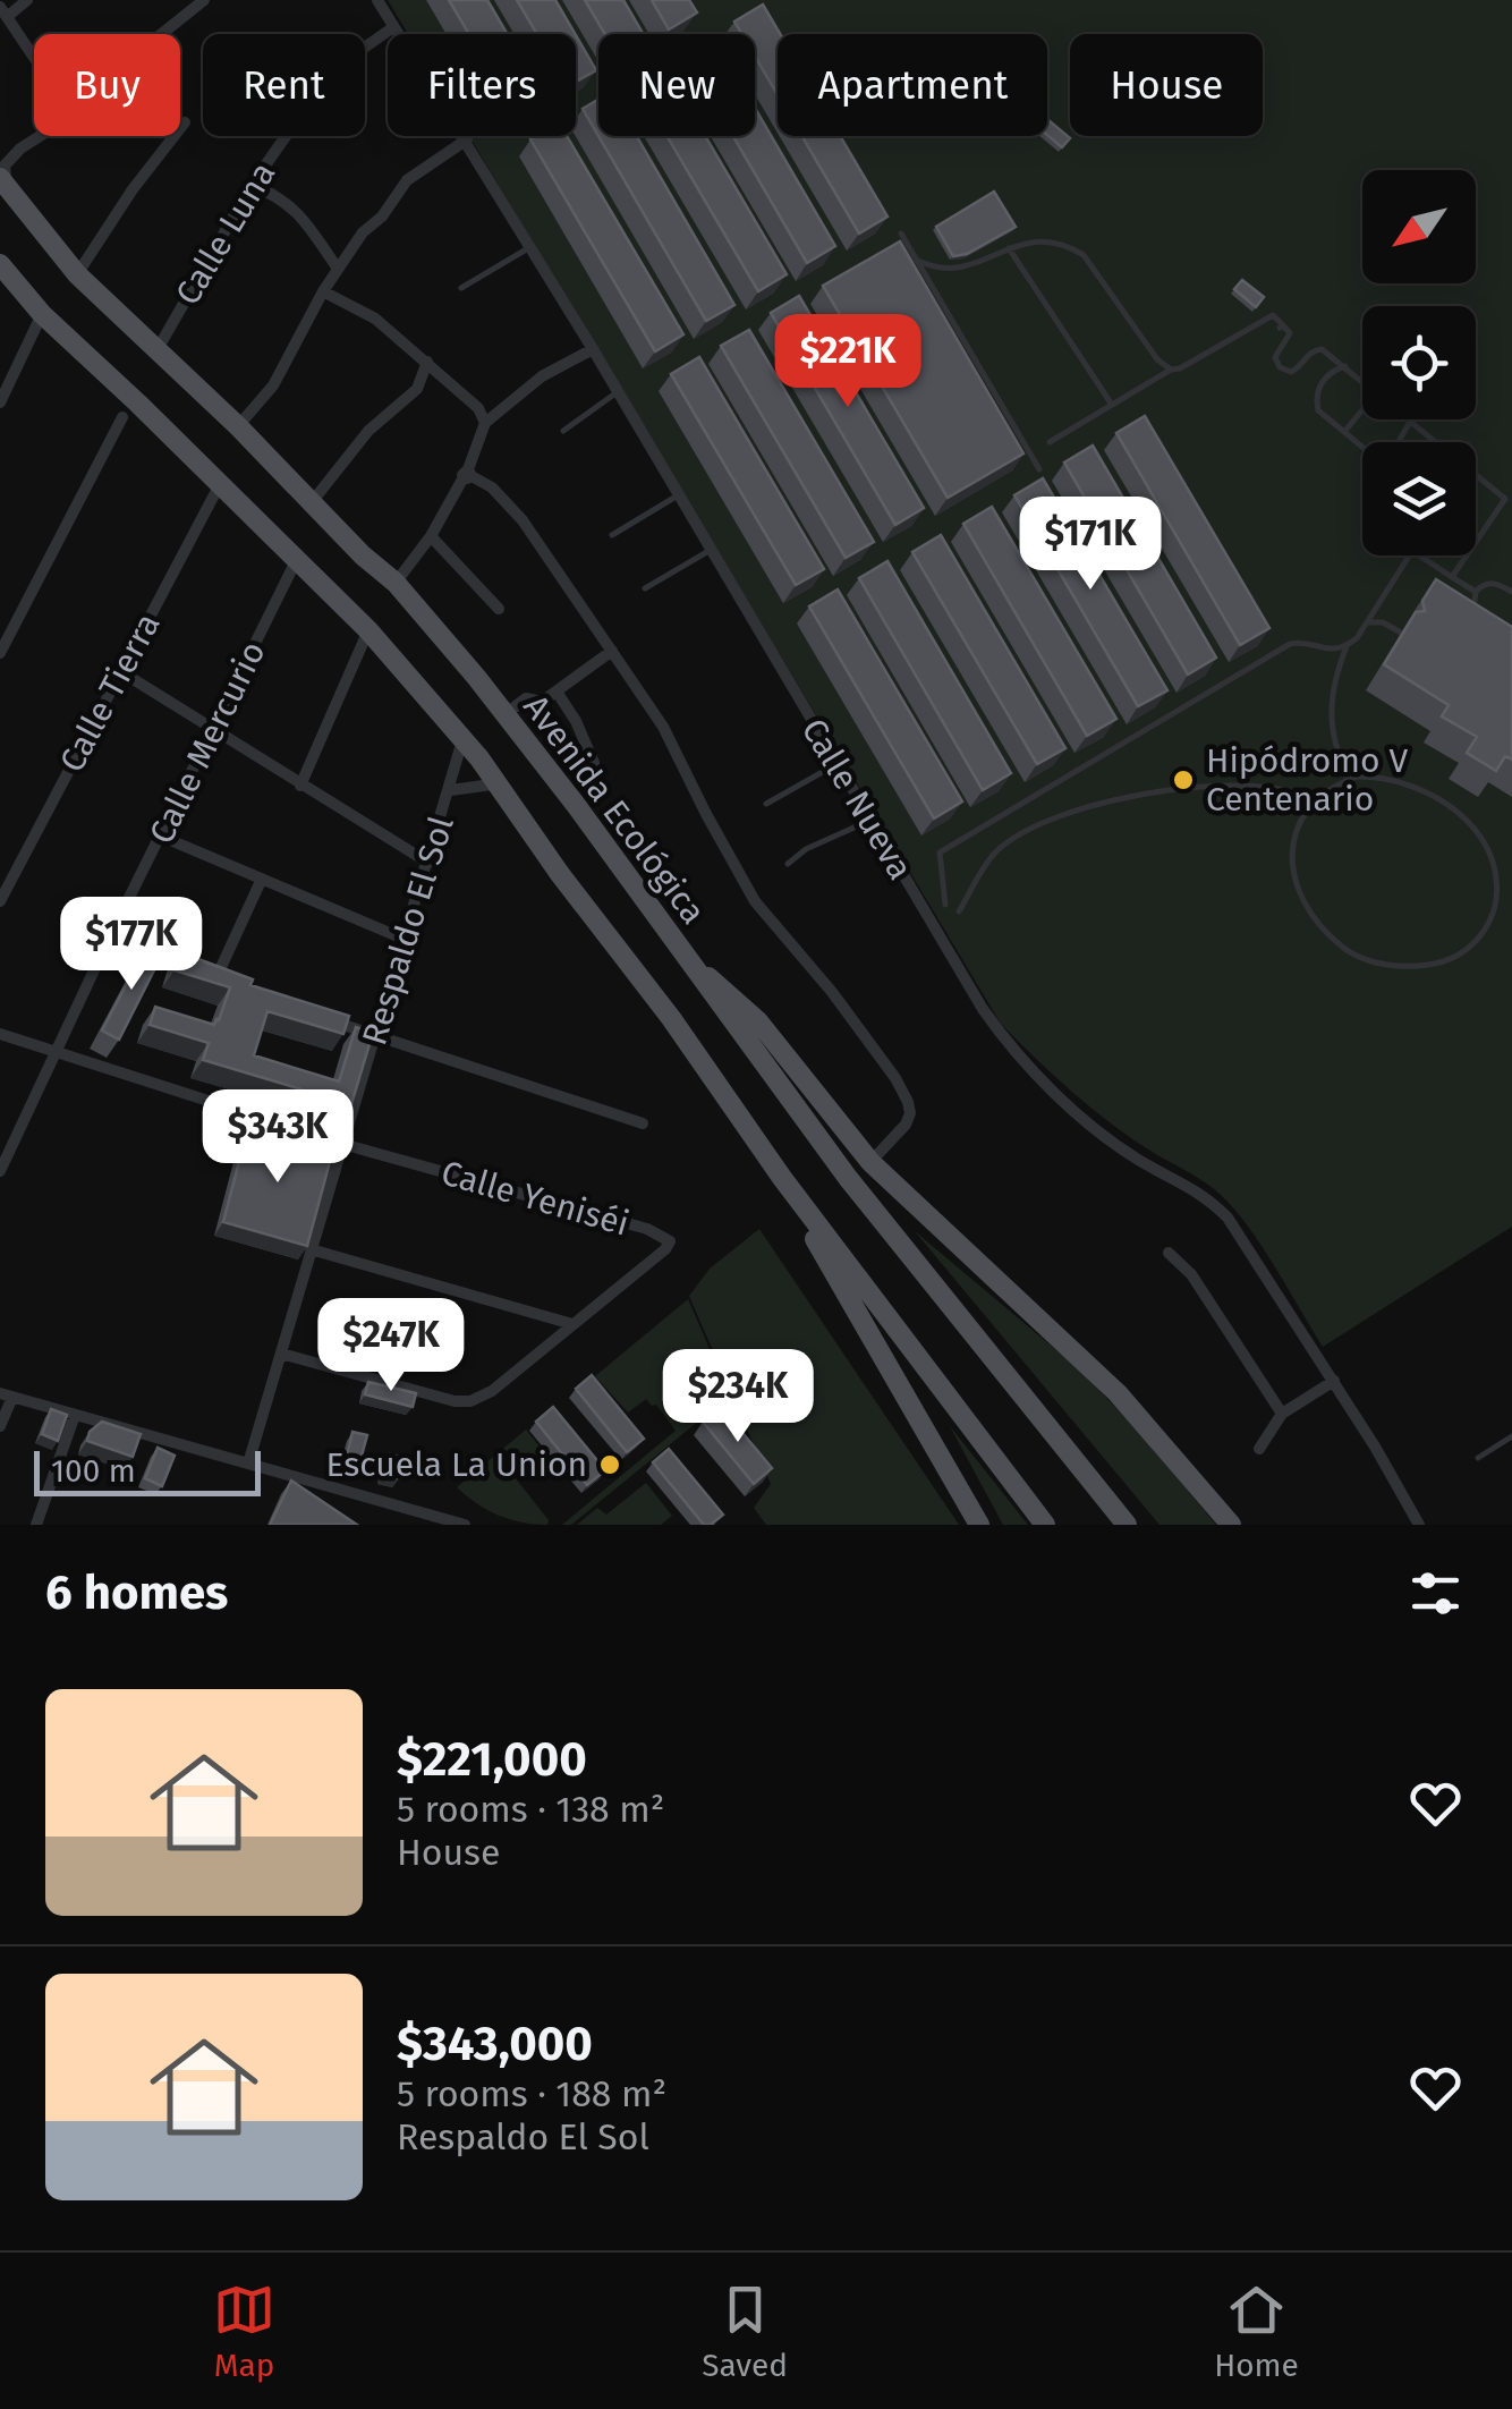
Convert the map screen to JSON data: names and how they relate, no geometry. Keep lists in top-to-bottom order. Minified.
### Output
{"streets":{"main road":["Avenida Ecológica"],"street":["Calle Luna","Calle Tierra","Calle Mercurio","Calle Nueva","Respaldo El Sol","Calle Yeniséi"]},"crossings":[["Calle Luna","Calle Nueva"],["Calle Luna","Avenida Ecológica"],["Calle Mercurio","Calle Yeniséi"],["Respaldo El Sol","Calle Yeniséi"]],"places":["Hipódromo V Centenario","Escuela La Union"],"scale_bar":"100 m","north":"bottom left","page":{"chip":["Buy","Rent","Filters","New","Apartment","House"],"price":["$221K","$171K","$177K","$343K","$247K","$234K"],"scale":"100 m","heading":"6 homes","list":[{"name":"$221,000","note":"5 rooms · 138 m² · House"},{"name":"$343,000","note":"5 rooms · 188 m² · Respaldo El Sol"}],"tabs":["Map","Saved","Home"]}}
